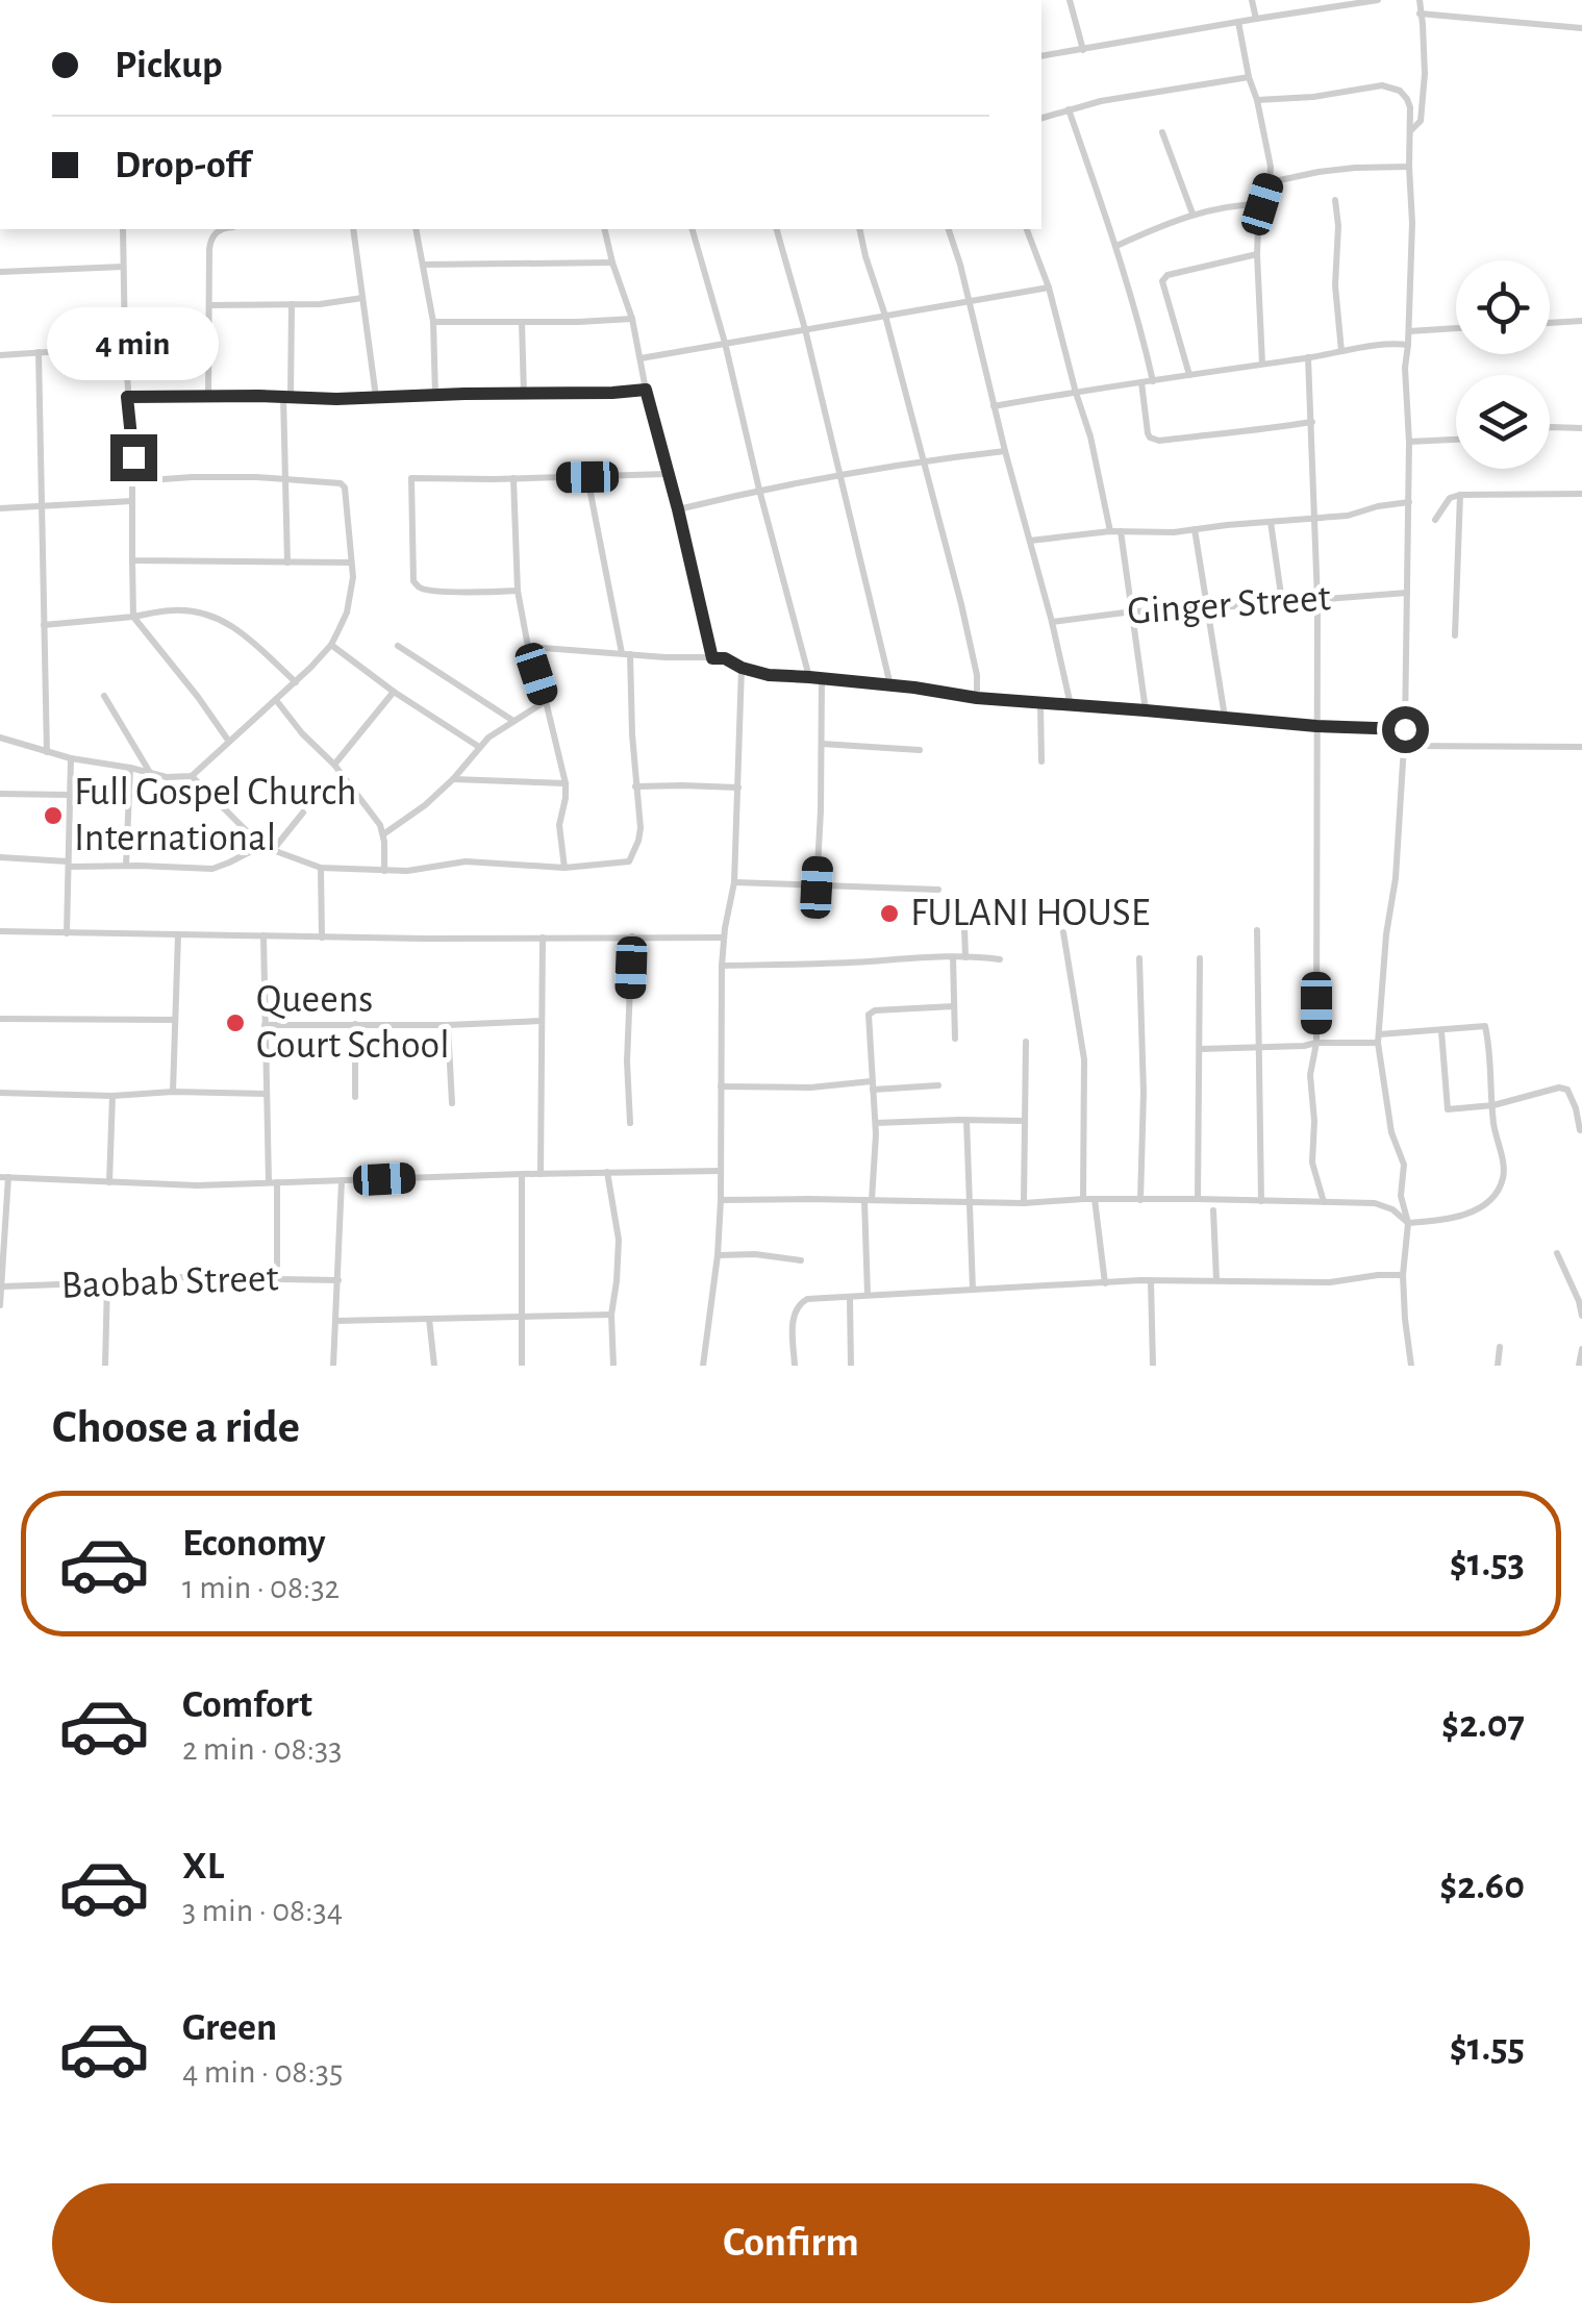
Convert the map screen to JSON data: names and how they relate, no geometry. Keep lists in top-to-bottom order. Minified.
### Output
{"streets":{"street":["Ginger Street","Baobab Street"]},"places":["Full Gospel Church International","FULANI HOUSE","Queens Court School"],"page":{"banner":["Pickup","Drop-off"],"bubble":"4 min","heading":"Choose a ride","list":[{"name":"Economy","note":"1 min · 08:32","value":"$1.53"},{"name":"Comfort","note":"2 min · 08:33","value":"$2.07"},{"name":"XL","note":"3 min · 08:34","value":"$2.60"},{"name":"Green","note":"4 min · 08:35","value":"$1.55"}],"buttons":"Confirm"}}
